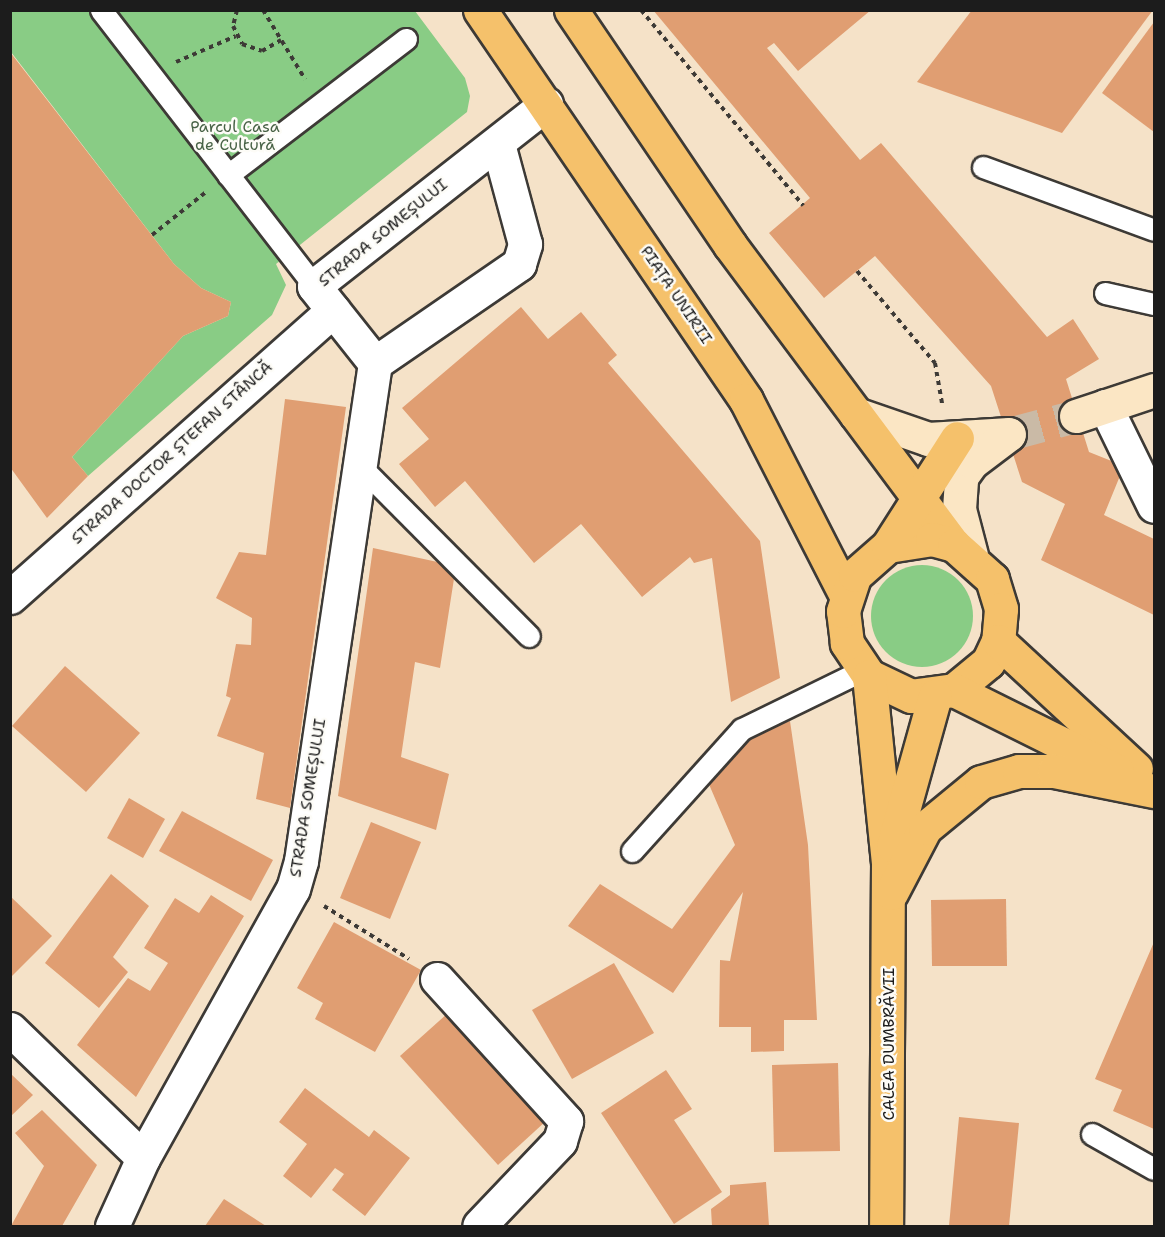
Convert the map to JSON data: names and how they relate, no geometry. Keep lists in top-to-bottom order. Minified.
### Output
{"streets":{"main road":["PIAȚA UNIRII","CALEA DUMBRĂVII"],"street":["STRADA SOMEȘULUI","STRADA DOCTOR ȘTEFAN STÂNCĂ"]},"crossings":[["STRADA SOMEȘULUI","PIAȚA UNIRII"],["STRADA SOMEȘULUI","STRADA DOCTOR ȘTEFAN STÂNCĂ"],["PIAȚA UNIRII","CALEA DUMBRĂVII"]],"parks":["Parcul Casa de Cultură"]}
